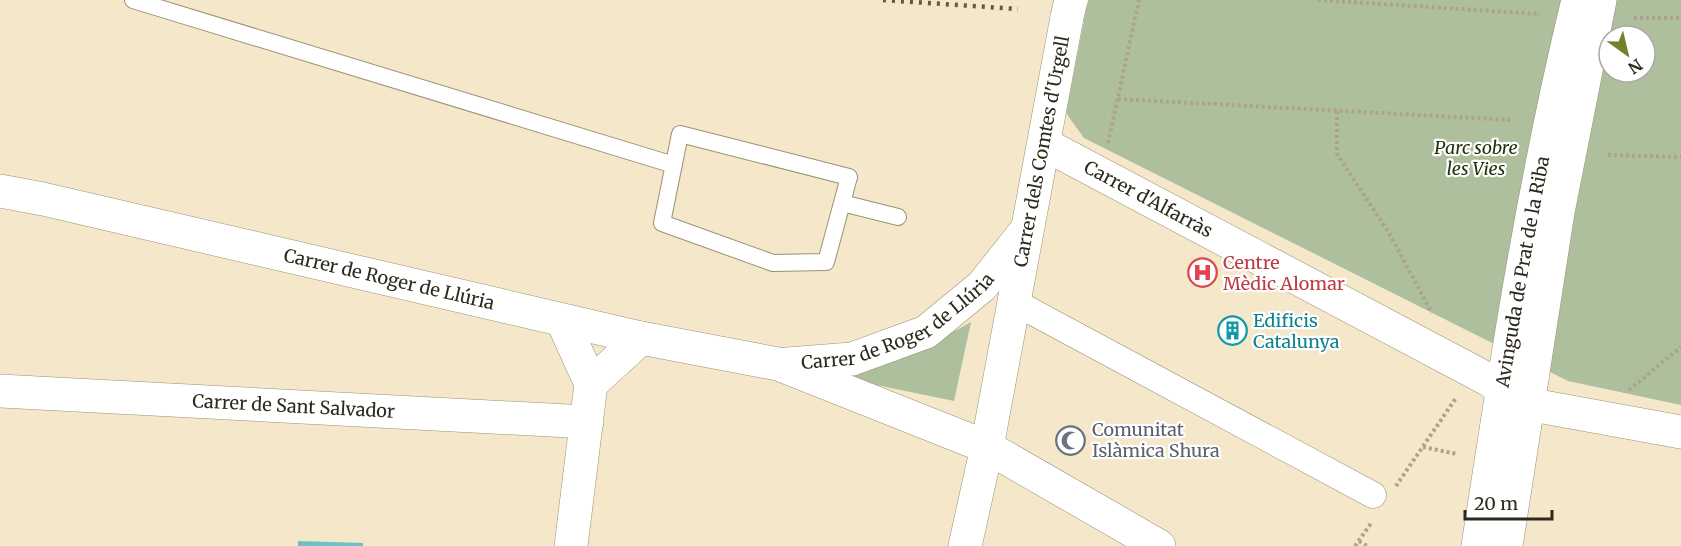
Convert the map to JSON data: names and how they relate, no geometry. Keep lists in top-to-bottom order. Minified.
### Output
{"streets":{"street":["Carrer dels Comtes d'Urgell","Carrer d'Alfarràs","Avinguda de Prat de la Riba","Carrer de Roger de Llúria","Carrer de Sant Salvador"]},"crossings":[["Carrer dels Comtes d'Urgell","Carrer d'Alfarràs"],["Carrer dels Comtes d'Urgell","Carrer de Roger de Llúria"],["Carrer d'Alfarràs","Avinguda de Prat de la Riba"]],"parks":["Parc sobre les Vies"],"places":{"hospital":["Centre Mèdic Alomar"],"building":["Edificis Catalunya"],"mosque":["Comunitat Islàmica Shura"]},"scale_bar":"20 m","north":"bottom right"}
